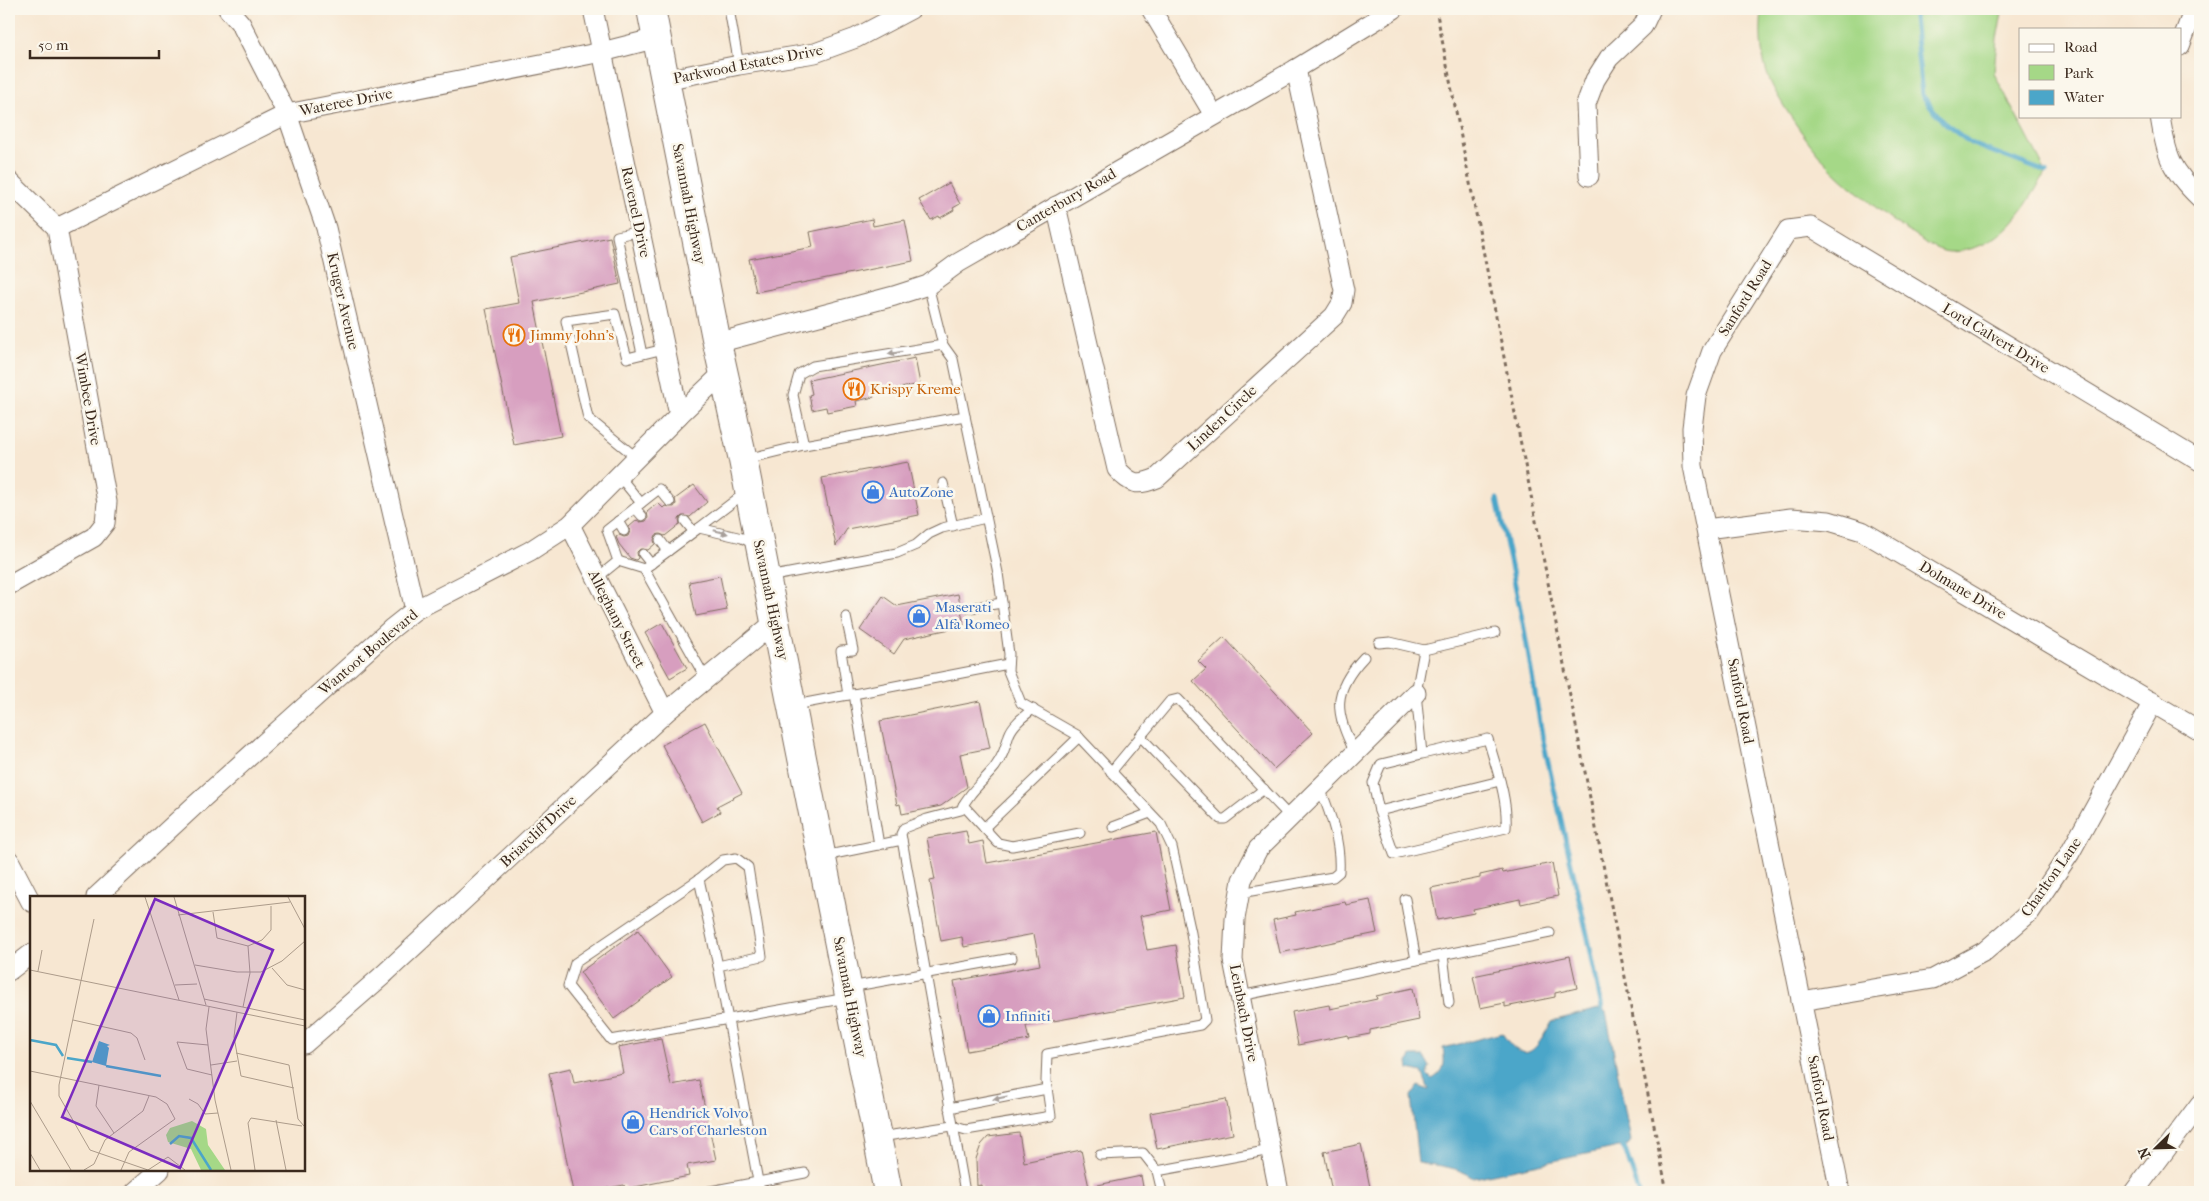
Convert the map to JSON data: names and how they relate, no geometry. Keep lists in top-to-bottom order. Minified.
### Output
{"streets":{"highway":["Savannah Highway"],"street":["Parkwood Estates Drive","Wateree Drive","Canterbury Road","Ravenel Drive","Sanford Road","Kruger Avenue","Lord Calvert Drive","Wimbee Drive","Linden Circle","Dolmane Drive","Alleghany Street","Wantoot Boulevard","Briarcliff Drive","Charlton Lane","Leinbach Drive"]},"crossings":[["Parkwood Estates Drive","Savannah Highway"],["Wateree Drive","Savannah Highway"],["Wateree Drive","Ravenel Drive"],["Wateree Drive","Kruger Avenue"],["Wateree Drive","Wimbee Drive"],["Canterbury Road","Savannah Highway"],["Canterbury Road","Linden Circle"],["Savannah Highway","Wantoot Boulevard"],["Savannah Highway","Briarcliff Drive"],["Ravenel Drive","Wantoot Boulevard"],["Sanford Road","Lord Calvert Drive"],["Sanford Road","Dolmane Drive"],["Sanford Road","Charlton Lane"],["Kruger Avenue","Wantoot Boulevard"],["Dolmane Drive","Charlton Lane"],["Alleghany Street","Wantoot Boulevard"],["Alleghany Street","Briarcliff Drive"]],"places":{"restaurant":["Jimmy John's","Krispy Kreme"],"shop":["AutoZone","Maserati Alfa Romeo","Infiniti","Hendrick Volvo Cars of Charleston"]},"legend":["Road","Park","Water"],"scale_bar":"50 m","north":"bottom left"}
